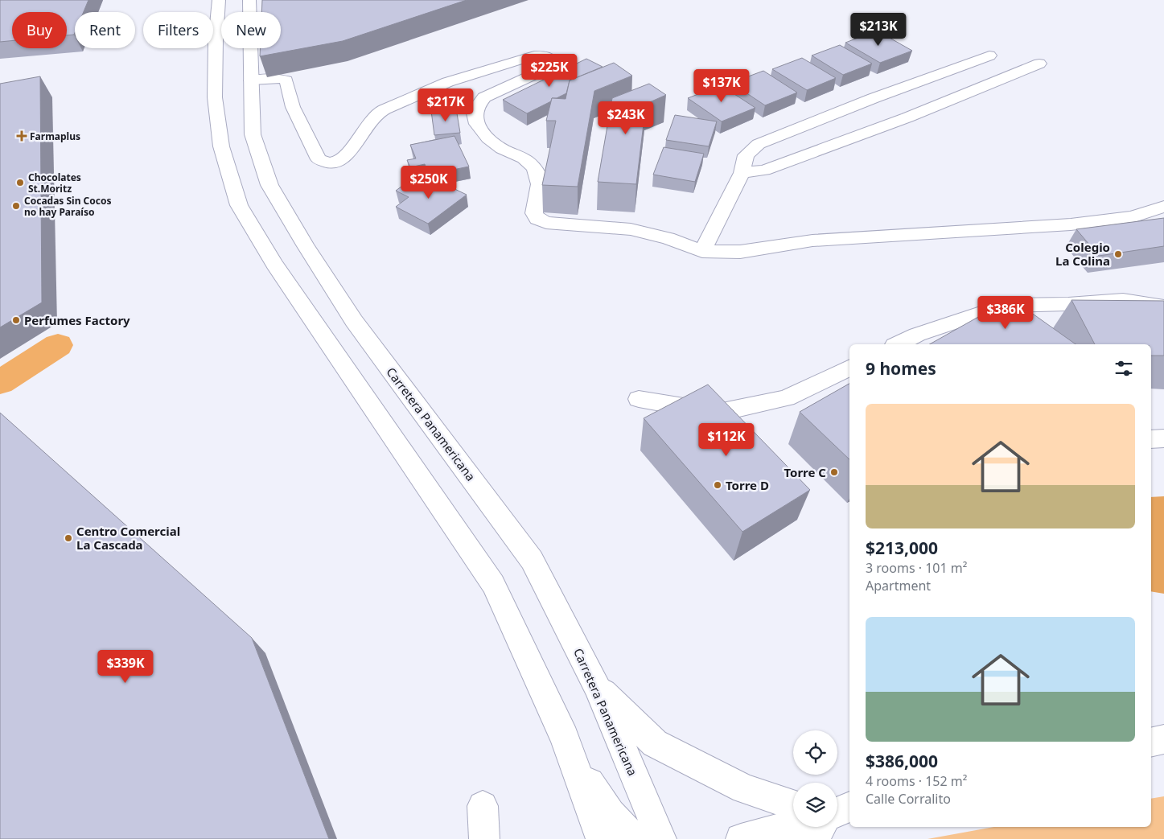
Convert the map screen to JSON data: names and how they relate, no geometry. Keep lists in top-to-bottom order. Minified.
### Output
{"streets":{"street":["Carretera Panamericana"]},"places":{"health":["Farmaplus"],"other":["Chocolates St.Moritz","Cocadas Sin Cocos no hay Paraíso","Colegio La Colina","Perfumes Factory","Torre C","Torre D","Centro Comercial La Cascada"]},"page":{"chip":["Buy","Rent","Filters","New"],"price":["$213K","$225K","$137K","$217K","$243K","$250K","$386K","$112K","$339K"],"heading":"9 homes","list":[{"name":"$213,000","note":"3 rooms · 101 m² · Apartment"},{"name":"$386,000","note":"4 rooms · 152 m² · Calle Corralito"}]}}
